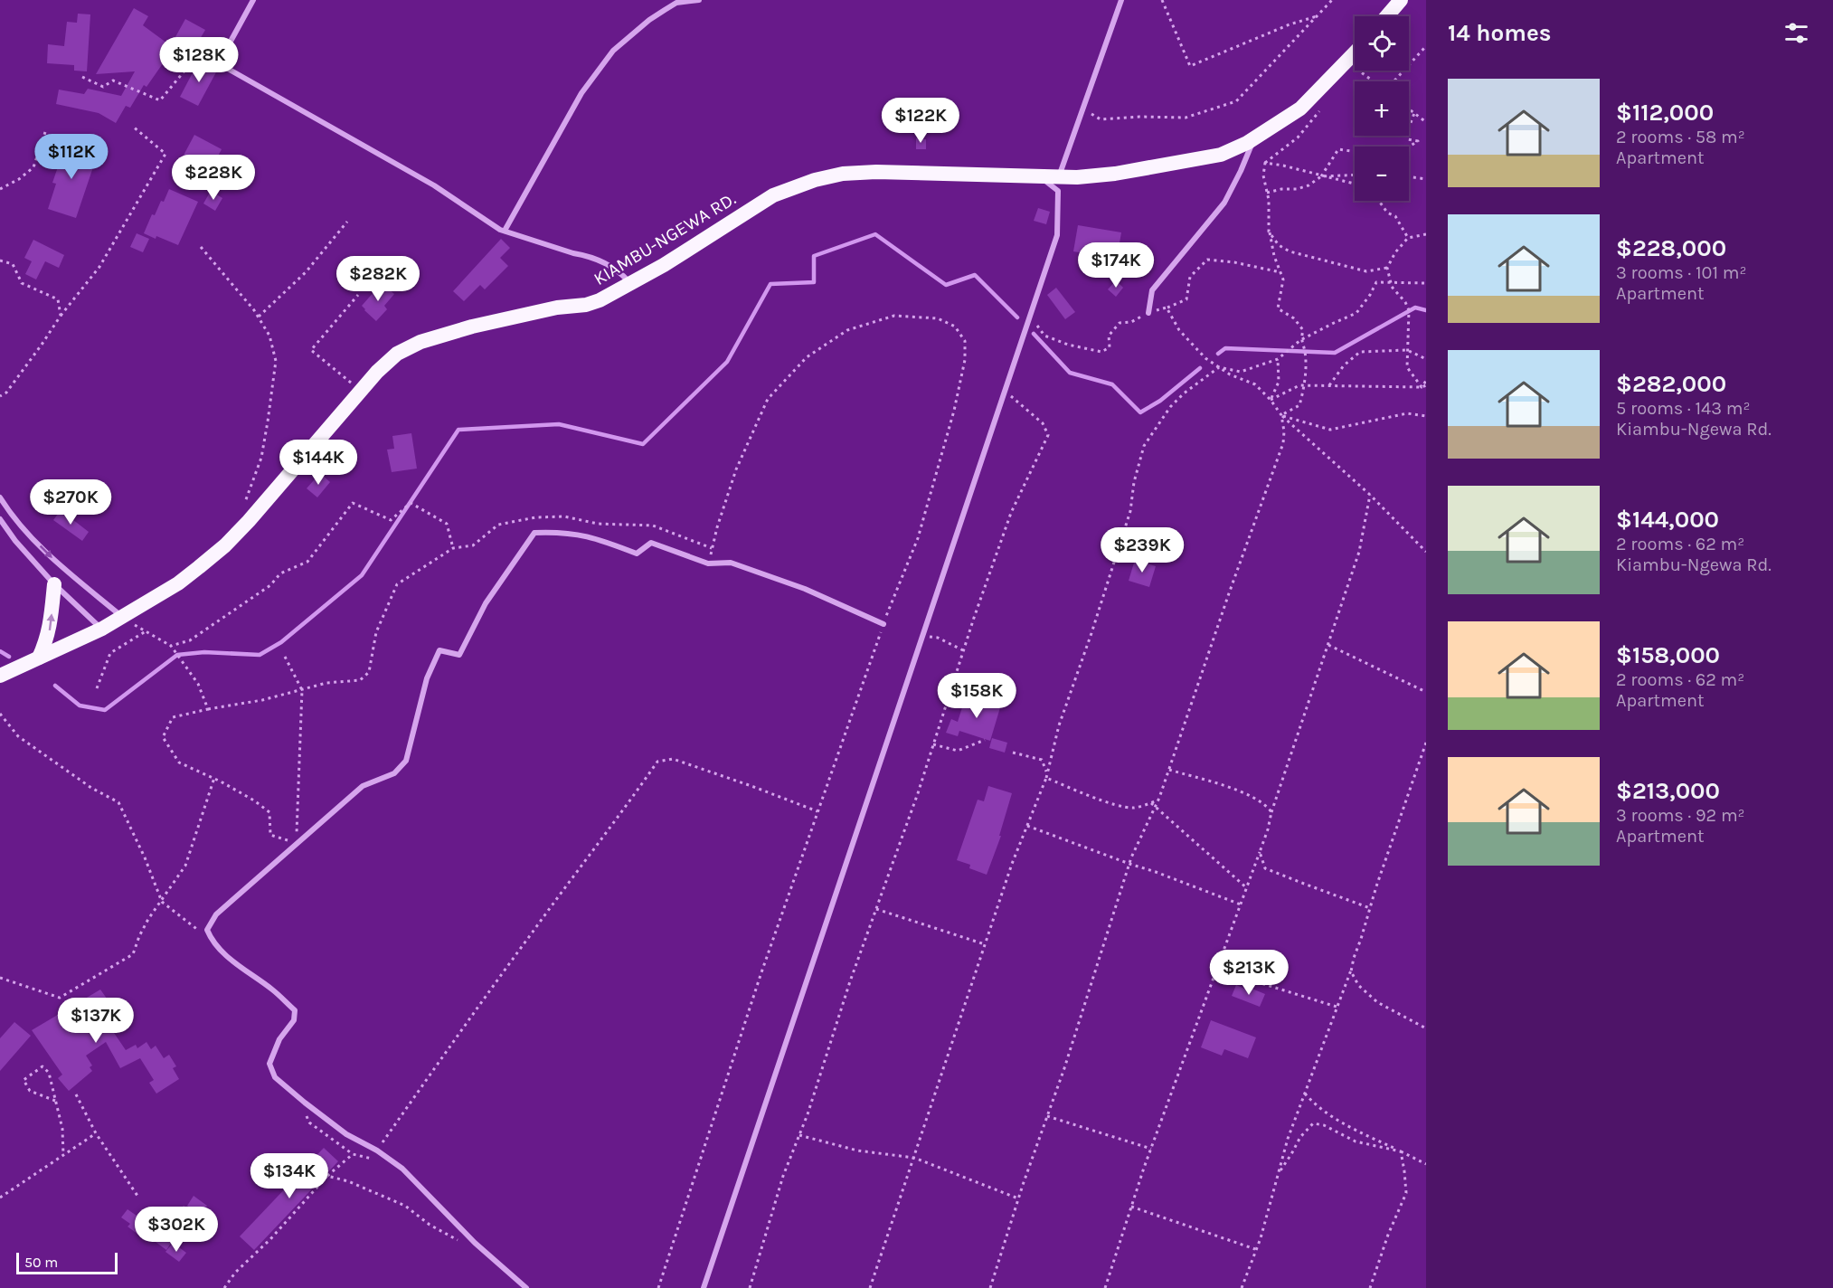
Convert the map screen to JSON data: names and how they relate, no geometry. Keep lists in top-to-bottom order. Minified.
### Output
{"streets":{"highway":["KIAMBU-NGEWA RD."]},"scale_bar":"50 m","page":{"heading":"14 homes","map_buttons":["+","−"],"price":["$128K","$122K","$112K","$228K","$174K","$282K","$144K","$270K","$239K","$158K","$213K","$137K","$134K","$302K"],"list":[{"name":"$112,000","note":"2 rooms · 58 m² · Apartment"},{"name":"$228,000","note":"3 rooms · 101 m² · Apartment"},{"name":"$282,000","note":"5 rooms · 143 m² · Kiambu-Ngewa Rd."},{"name":"$144,000","note":"2 rooms · 62 m² · Kiambu-Ngewa Rd."},{"name":"$158,000","note":"2 rooms · 62 m² · Apartment"},{"name":"$213,000","note":"3 rooms · 92 m² · Apartment"}],"scale":"50 m"}}
